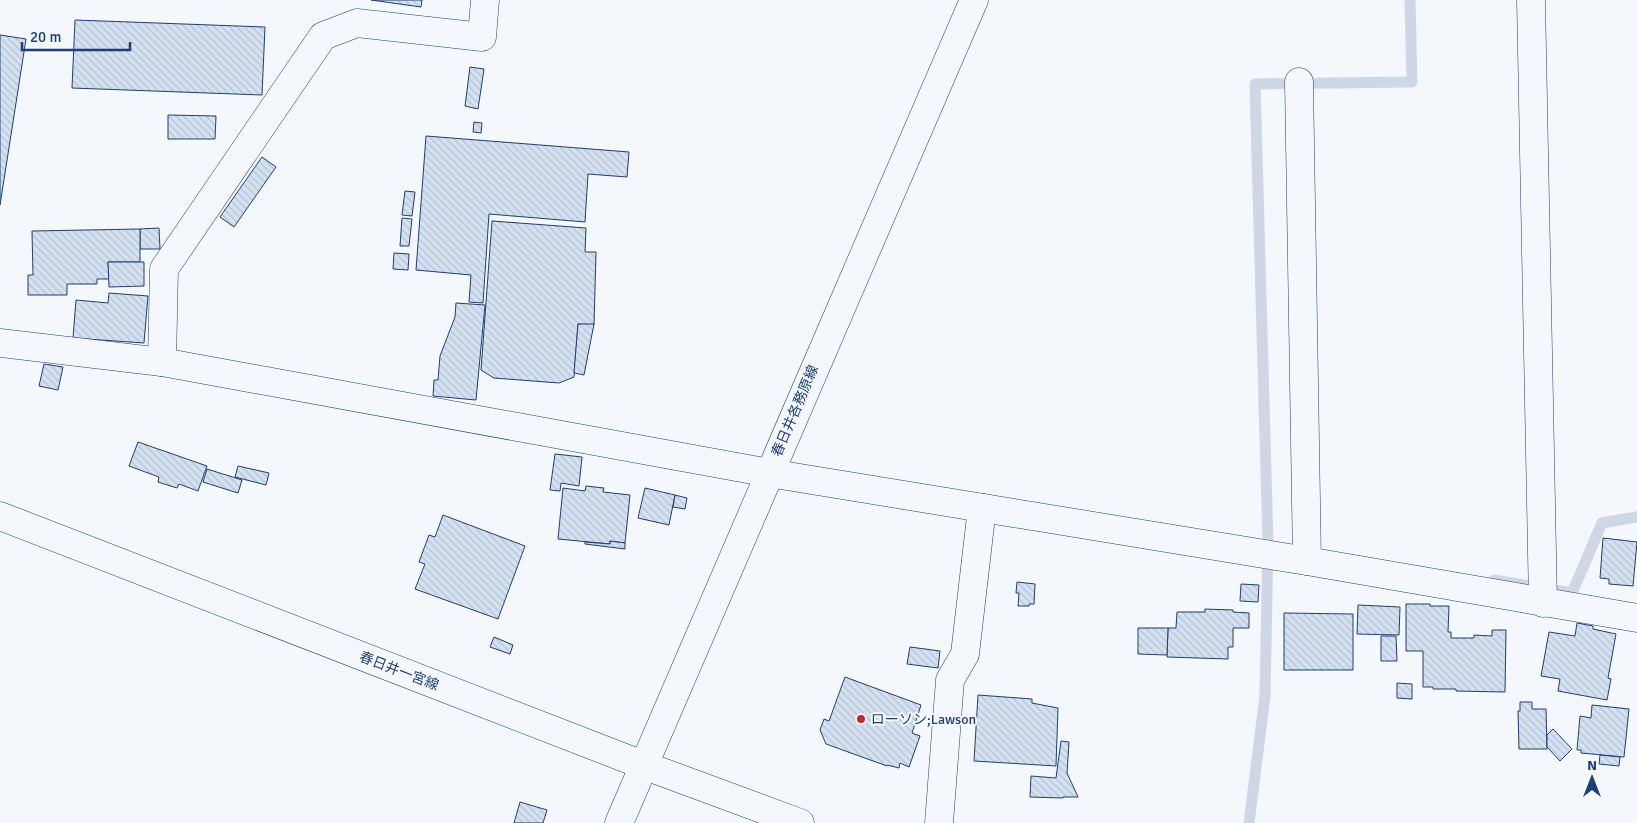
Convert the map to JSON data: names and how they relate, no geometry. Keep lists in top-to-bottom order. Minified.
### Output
{"streets":{"street":["春日井各務原線","春日井一宮線"]},"crossings":[["春日井各務原線","春日井一宮線"]],"places":["ローソン;Lawson"],"scale_bar":"20 m","north":"top"}
